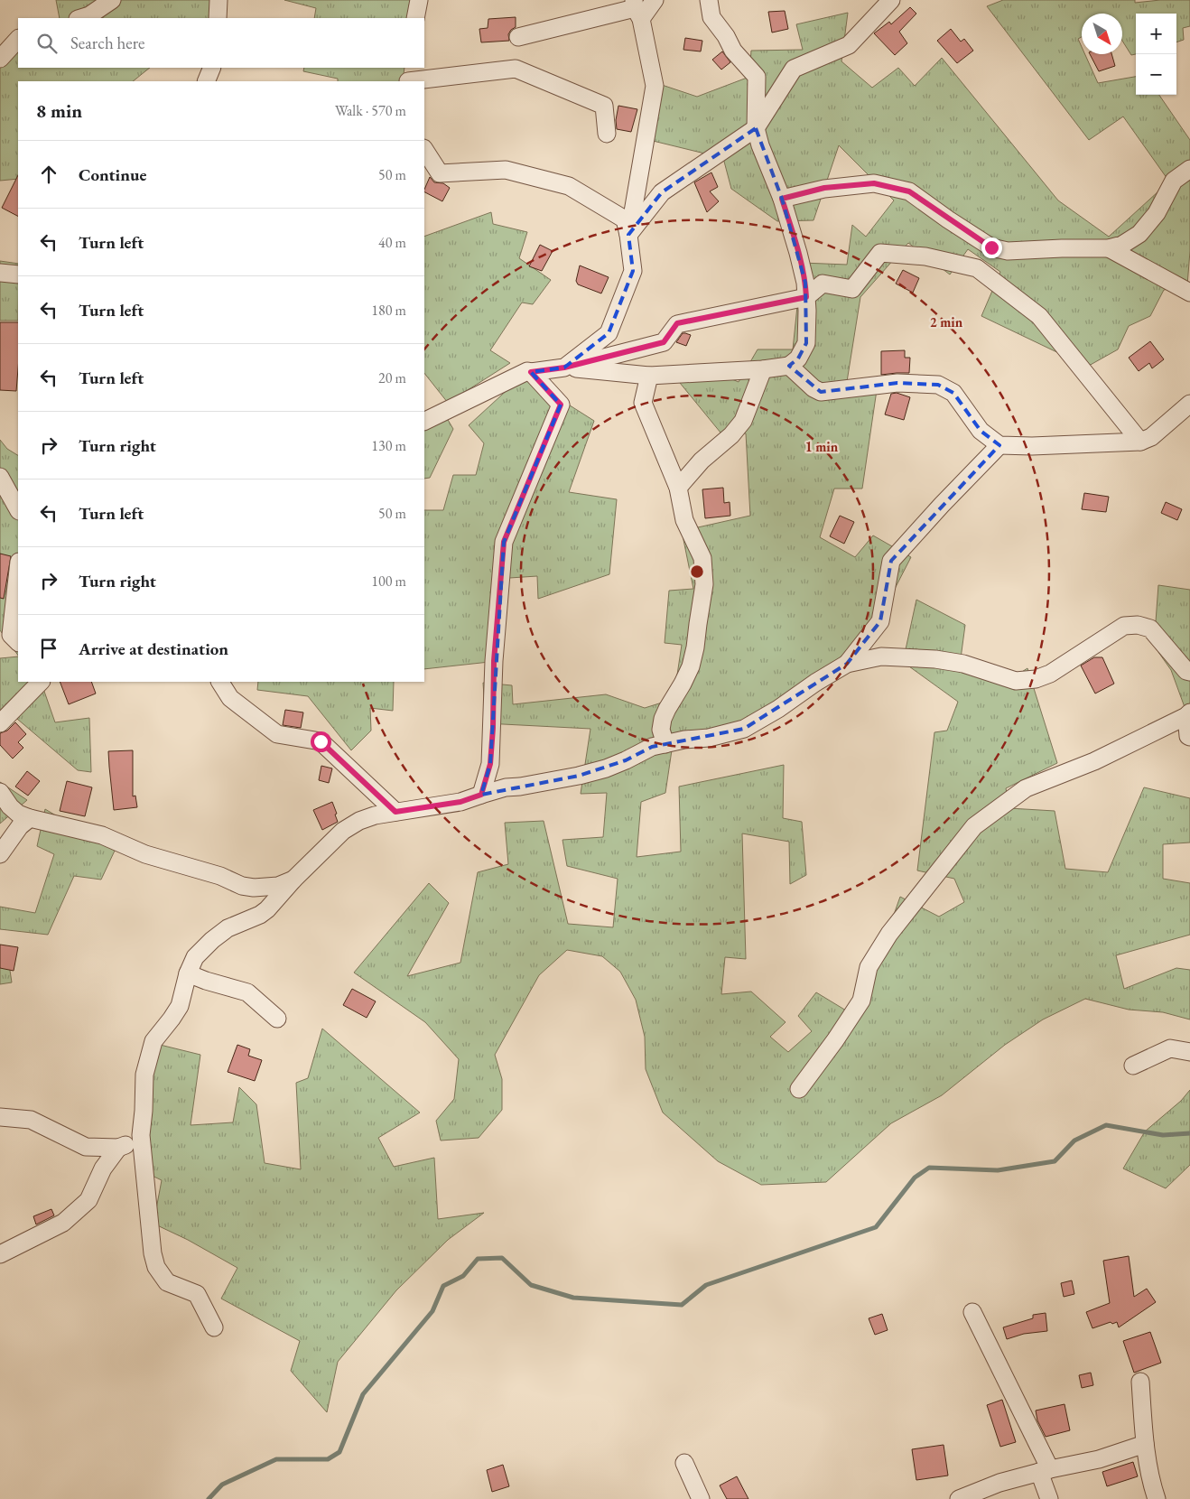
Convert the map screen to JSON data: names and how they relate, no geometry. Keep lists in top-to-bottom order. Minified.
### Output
{"north":"bottom right","page":{"map_buttons":["+","−"],"search":"Search here","heading":["8 min","Walk · 570 m"],"list":[["Continue","50 m"],["Turn left","40 m"],["Turn left","180 m"],["Turn left","20 m"],["Turn right","130 m"],["Turn left","50 m"],["Turn right","100 m"],"Arrive at destination"]},"rings":["2 min","1 min"]}
